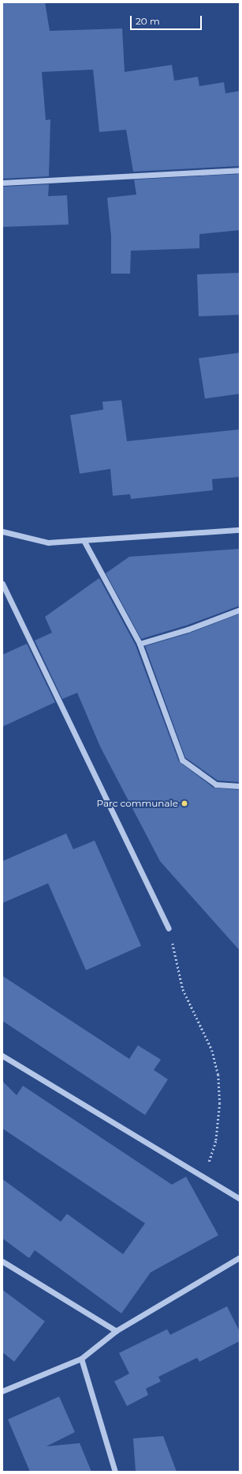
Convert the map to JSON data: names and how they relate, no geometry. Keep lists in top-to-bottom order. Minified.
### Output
{"places":["Parc communale"],"scale_bar":"20 m"}
